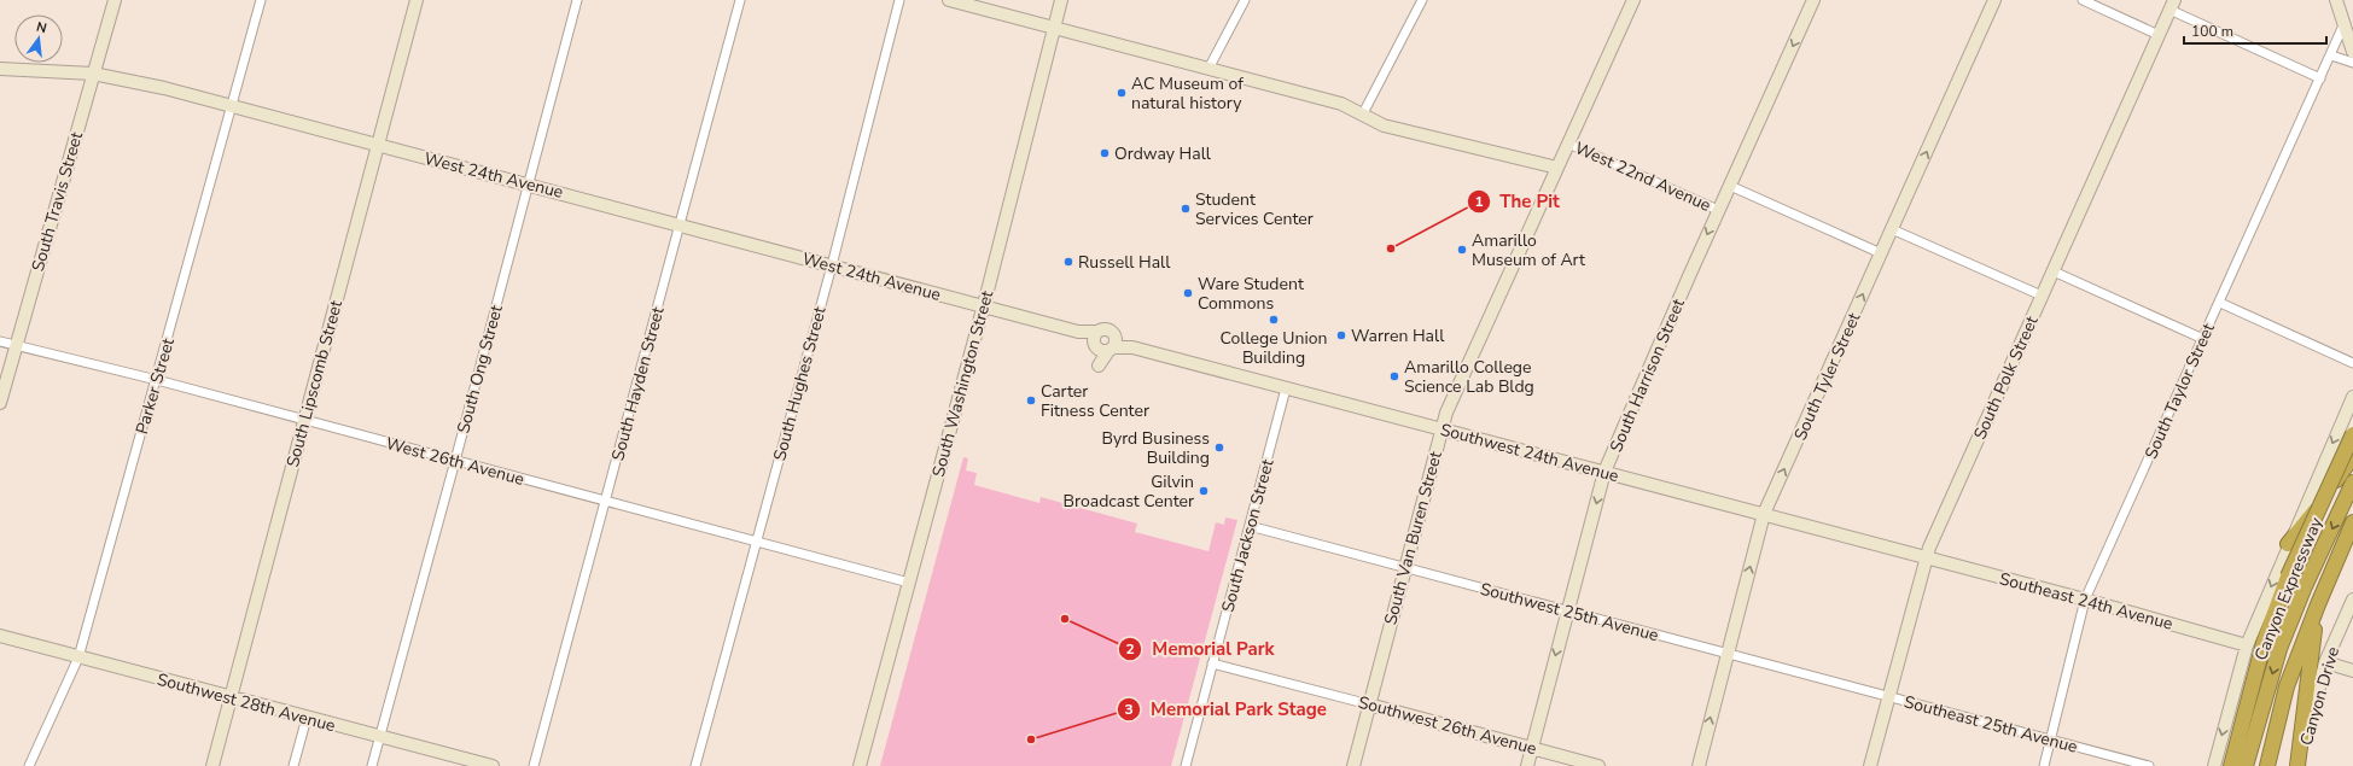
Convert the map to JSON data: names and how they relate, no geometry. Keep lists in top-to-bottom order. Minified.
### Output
{"streets":{"highway":["Canyon Expressway"],"main road":["West 24th Avenue","South Travis Street","South Harrison Street","South Tyler Street","South Polk Street","South Lipscomb Street","South Washington Street","Southwest 24th Avenue","South Van Buren Street","Southeast 24th Avenue","Canyon Drive","Southwest 28th Avenue","Southwest 26th Avenue"],"street":["West 22nd Avenue","South Ong Street","South Hayden Street","South Hughes Street","Parker Street","South Taylor Street","West 26th Avenue","South Jackson Street","Southwest 25th Avenue","Southeast 25th Avenue"]},"crossings":[["West 24th Avenue","South Travis Street"],["West 24th Avenue","South Ong Street"],["West 24th Avenue","South Lipscomb Street"],["West 24th Avenue","South Hayden Street"],["West 24th Avenue","South Hughes Street"],["West 24th Avenue","South Washington Street"],["West 24th Avenue","Parker Street"],["West 24th Avenue","Southwest 24th Avenue"],["West 22nd Avenue","South Harrison Street"],["West 22nd Avenue","South Van Buren Street"],["South Travis Street","West 26th Avenue"],["South Ong Street","West 26th Avenue"],["South Ong Street","Southwest 28th Avenue"],["South Harrison Street","Southwest 24th Avenue"],["South Harrison Street","Southwest 25th Avenue"],["South Harrison Street","Southwest 26th Avenue"],["South Tyler Street","Southwest 24th Avenue"],["South Tyler Street","Southwest 25th Avenue"],["South Polk Street","Southwest 24th Avenue"],["South Polk Street","Southeast 24th Avenue"],["South Polk Street","Southwest 25th Avenue"],["South Polk Street","Southeast 25th Avenue"],["South Lipscomb Street","West 26th Avenue"],["South Lipscomb Street","Southwest 28th Avenue"],["South Hayden Street","West 26th Avenue"],["South Hughes Street","West 26th Avenue"],["South Washington Street","Southwest 24th Avenue"],["South Washington Street","West 26th Avenue"],["Parker Street","West 26th Avenue"],["Parker Street","Southwest 28th Avenue"],["South Taylor Street","Southeast 24th Avenue"],["South Taylor Street","Southeast 25th Avenue"],["Southwest 24th Avenue","South Jackson Street"],["Southwest 24th Avenue","South Van Buren Street"],["Southwest 24th Avenue","Southeast 24th Avenue"],["South Jackson Street","Southwest 25th Avenue"],["South Jackson Street","Southwest 26th Avenue"],["South Van Buren Street","Southwest 25th Avenue"],["South Van Buren Street","Southwest 26th Avenue"],["Southwest 25th Avenue","Southeast 25th Avenue"]],"one_way":["South Harrison Street","South Tyler Street"],"places":["AC Museum of natural history","Ordway Hall","Student Services Center","The Pit","Amarillo Museum of Art","Russell Hall","Ware Student Commons","College Union Building","Warren Hall","Amarillo College Science Lab Bldg","Carter Fitness Center","Byrd Business Building","Gilvin Broadcast Center","Memorial Park","Memorial Park Stage"],"scale_bar":"100 m","north":"top"}
